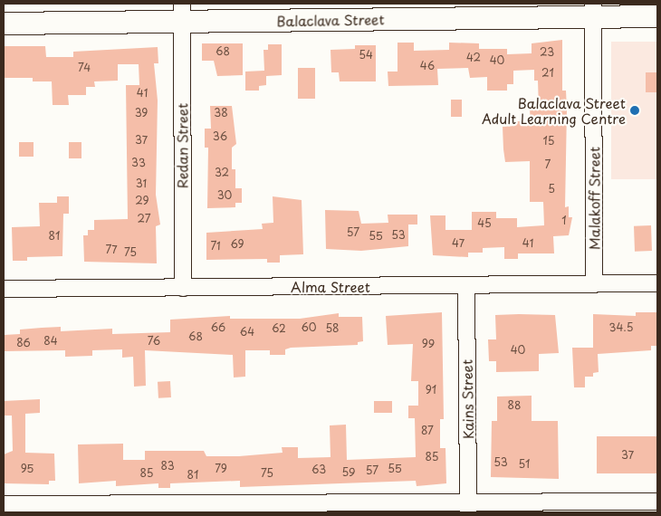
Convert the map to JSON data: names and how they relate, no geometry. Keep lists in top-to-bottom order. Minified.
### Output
{"streets":{"street":["Balaclava Street","Redan Street","Malakoff Street","Alma Street","Kains Street"]},"crossings":[["Balaclava Street","Redan Street"],["Balaclava Street","Malakoff Street"],["Redan Street","Alma Street"],["Malakoff Street","Alma Street"],["Alma Street","Kains Street"]],"places":["Balaclava Street Adult Learning Centre"],"house_numbers":["68","23","54","42","40","46","74","21","41","39","38","36","37","15","33","7","32","31","5","30","29","27","1","45","57","53","81","55","47","41","69","71","77","75","66","60","34.5","62","58","64","68","84","76","86","99","40","91","88","87","37","85","53","51","83","95","79","55","63","57","59","85","75","81"]}
